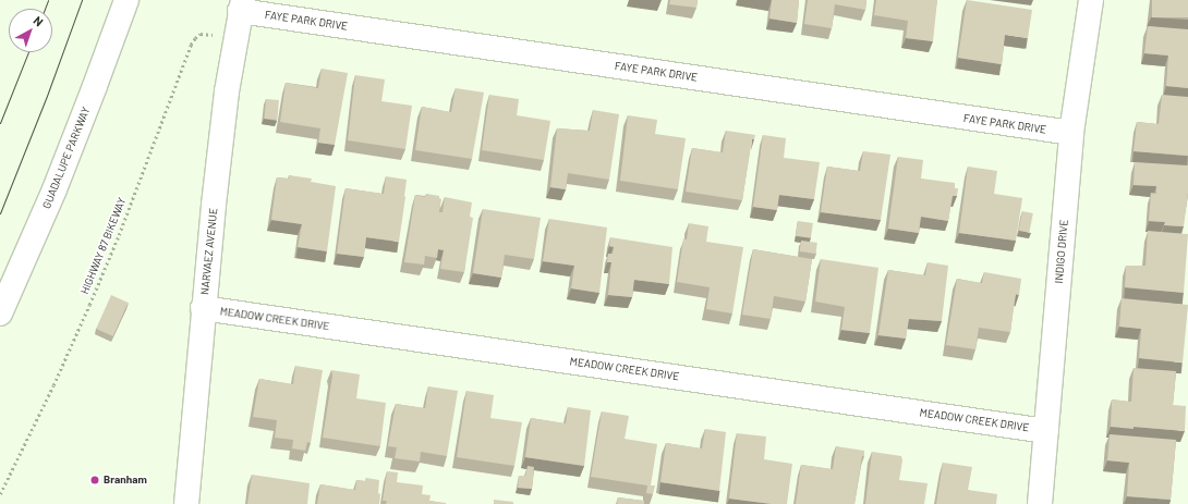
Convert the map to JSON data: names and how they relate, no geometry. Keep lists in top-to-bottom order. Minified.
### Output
{"streets":{"main road":["FAYE PARK DRIVE","GUADALUPE PARKWAY","NARVAEZ AVENUE","INDIGO DRIVE","MEADOW CREEK DRIVE"],"path":["HIGHWAY 87 BIKEWAY"]},"crossings":[["FAYE PARK DRIVE","NARVAEZ AVENUE"],["FAYE PARK DRIVE","INDIGO DRIVE"],["HIGHWAY 87 BIKEWAY","NARVAEZ AVENUE"],["NARVAEZ AVENUE","MEADOW CREEK DRIVE"],["INDIGO DRIVE","MEADOW CREEK DRIVE"]],"places":["Branham"],"north":"top right"}
